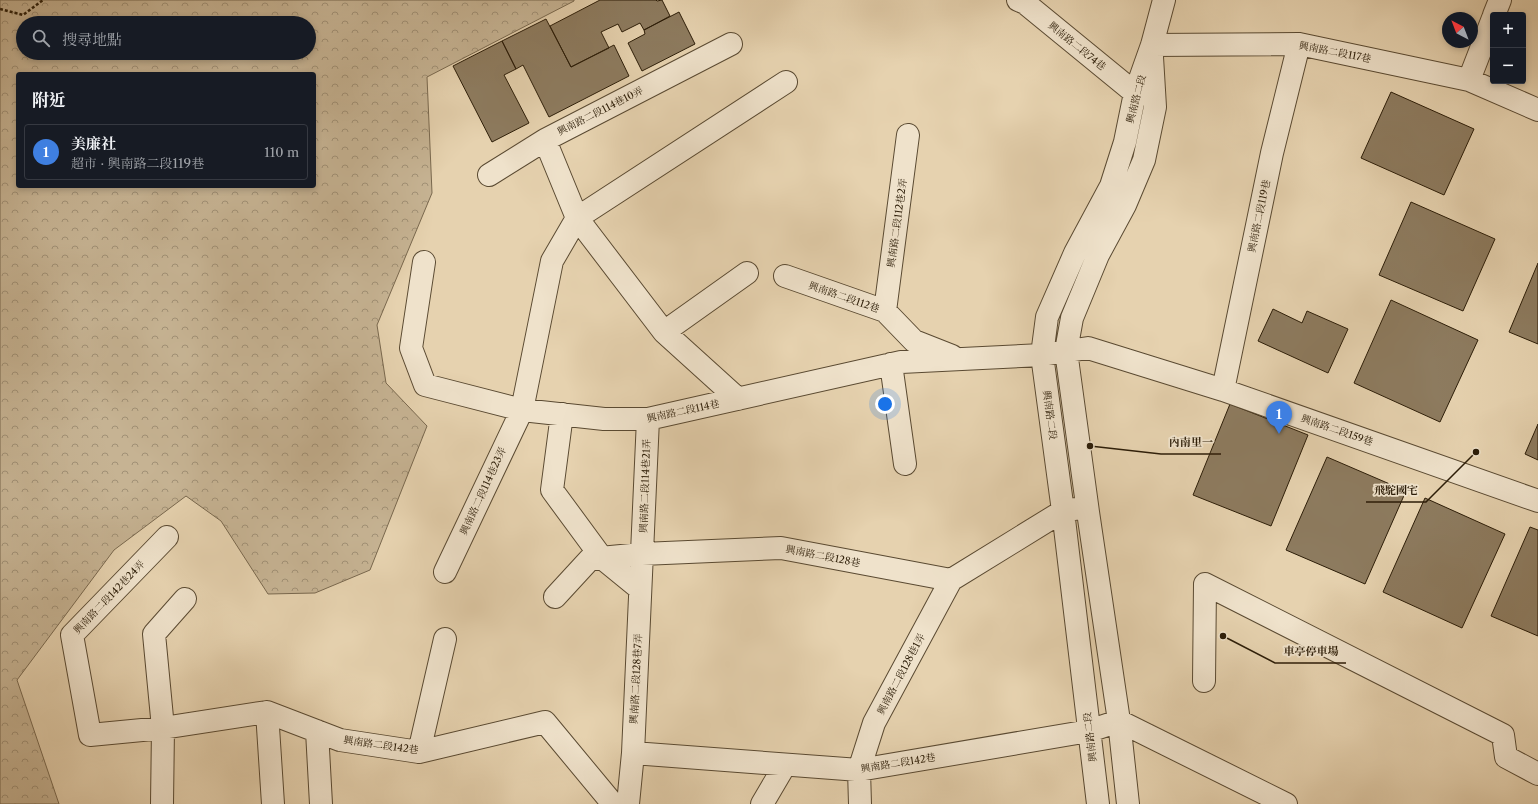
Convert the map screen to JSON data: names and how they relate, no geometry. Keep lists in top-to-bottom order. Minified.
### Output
{"streets":{"street":["興南路二段74巷","興南路二段117巷","興南路二段","興南路二段114巷10弄","興南路二段119巷","興南路二段112巷2弄","興南路二段112巷","興南路二段114巷","興南路二段159巷","興南路二段114巷21弄","興南路二段114巷23弄","興南路二段128巷","興南路二段142巷24弄","興南路二段128巷1弄","興南路二段128巷7弄","興南路二段142巷"]},"crossings":[["興南路二段74巷","興南路二段"],["興南路二段117巷","興南路二段"],["興南路二段117巷","興南路二段119巷"],["興南路二段","興南路二段114巷"],["興南路二段","興南路二段159巷"],["興南路二段","興南路二段142巷"],["興南路二段114巷10弄","興南路二段114巷"],["興南路二段114巷10弄","興南路二段114巷23弄"],["興南路二段119巷","興南路二段159巷"],["興南路二段112巷2弄","興南路二段112巷"],["興南路二段112巷","興南路二段114巷"],["興南路二段114巷","興南路二段159巷"],["興南路二段114巷","興南路二段114巷21弄"],["興南路二段114巷","興南路二段114巷23弄"],["興南路二段114巷21弄","興南路二段128巷"],["興南路二段114巷21弄","興南路二段128巷7弄"],["興南路二段128巷","興南路二段128巷1弄"],["興南路二段128巷","興南路二段128巷7弄"],["興南路二段142巷24弄","興南路二段142巷"],["興南路二段128巷1弄","興南路二段142巷"],["興南路二段128巷7弄","興南路二段142巷"]],"places":["內南里一","飛駝國宅","車亭停車場"],"north":"top left","page":{"map_buttons":["+","−"],"search":"搜尋地點","heading":"附近","list":[{"mark":"1","name":"美廉社","note":"超市 · 興南路二段119巷","value":"110 m"}],"pins":"1"}}
